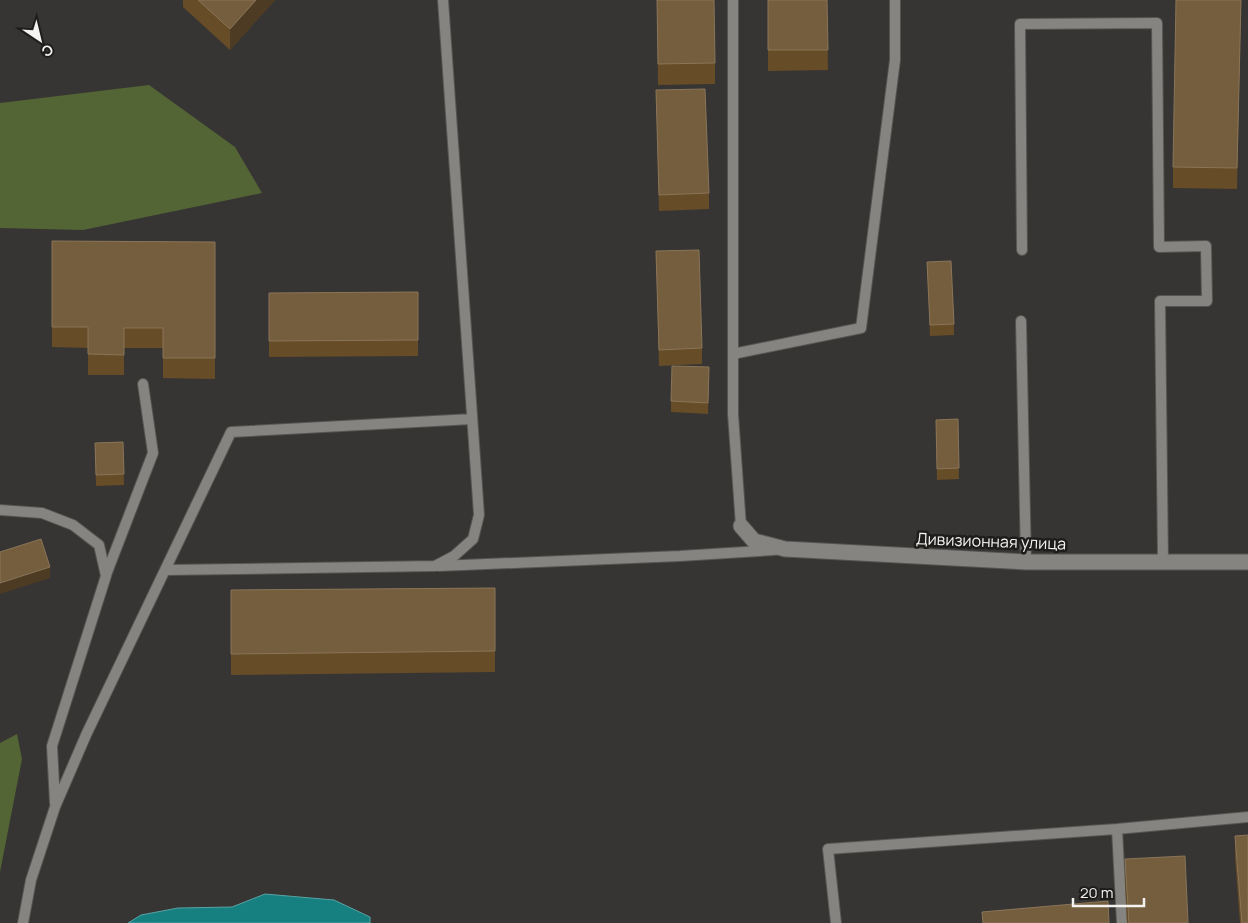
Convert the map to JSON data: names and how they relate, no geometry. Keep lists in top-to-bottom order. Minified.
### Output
{"streets":{"street":["Дивизионная улица"]},"scale_bar":"20 m","north":"bottom right"}
